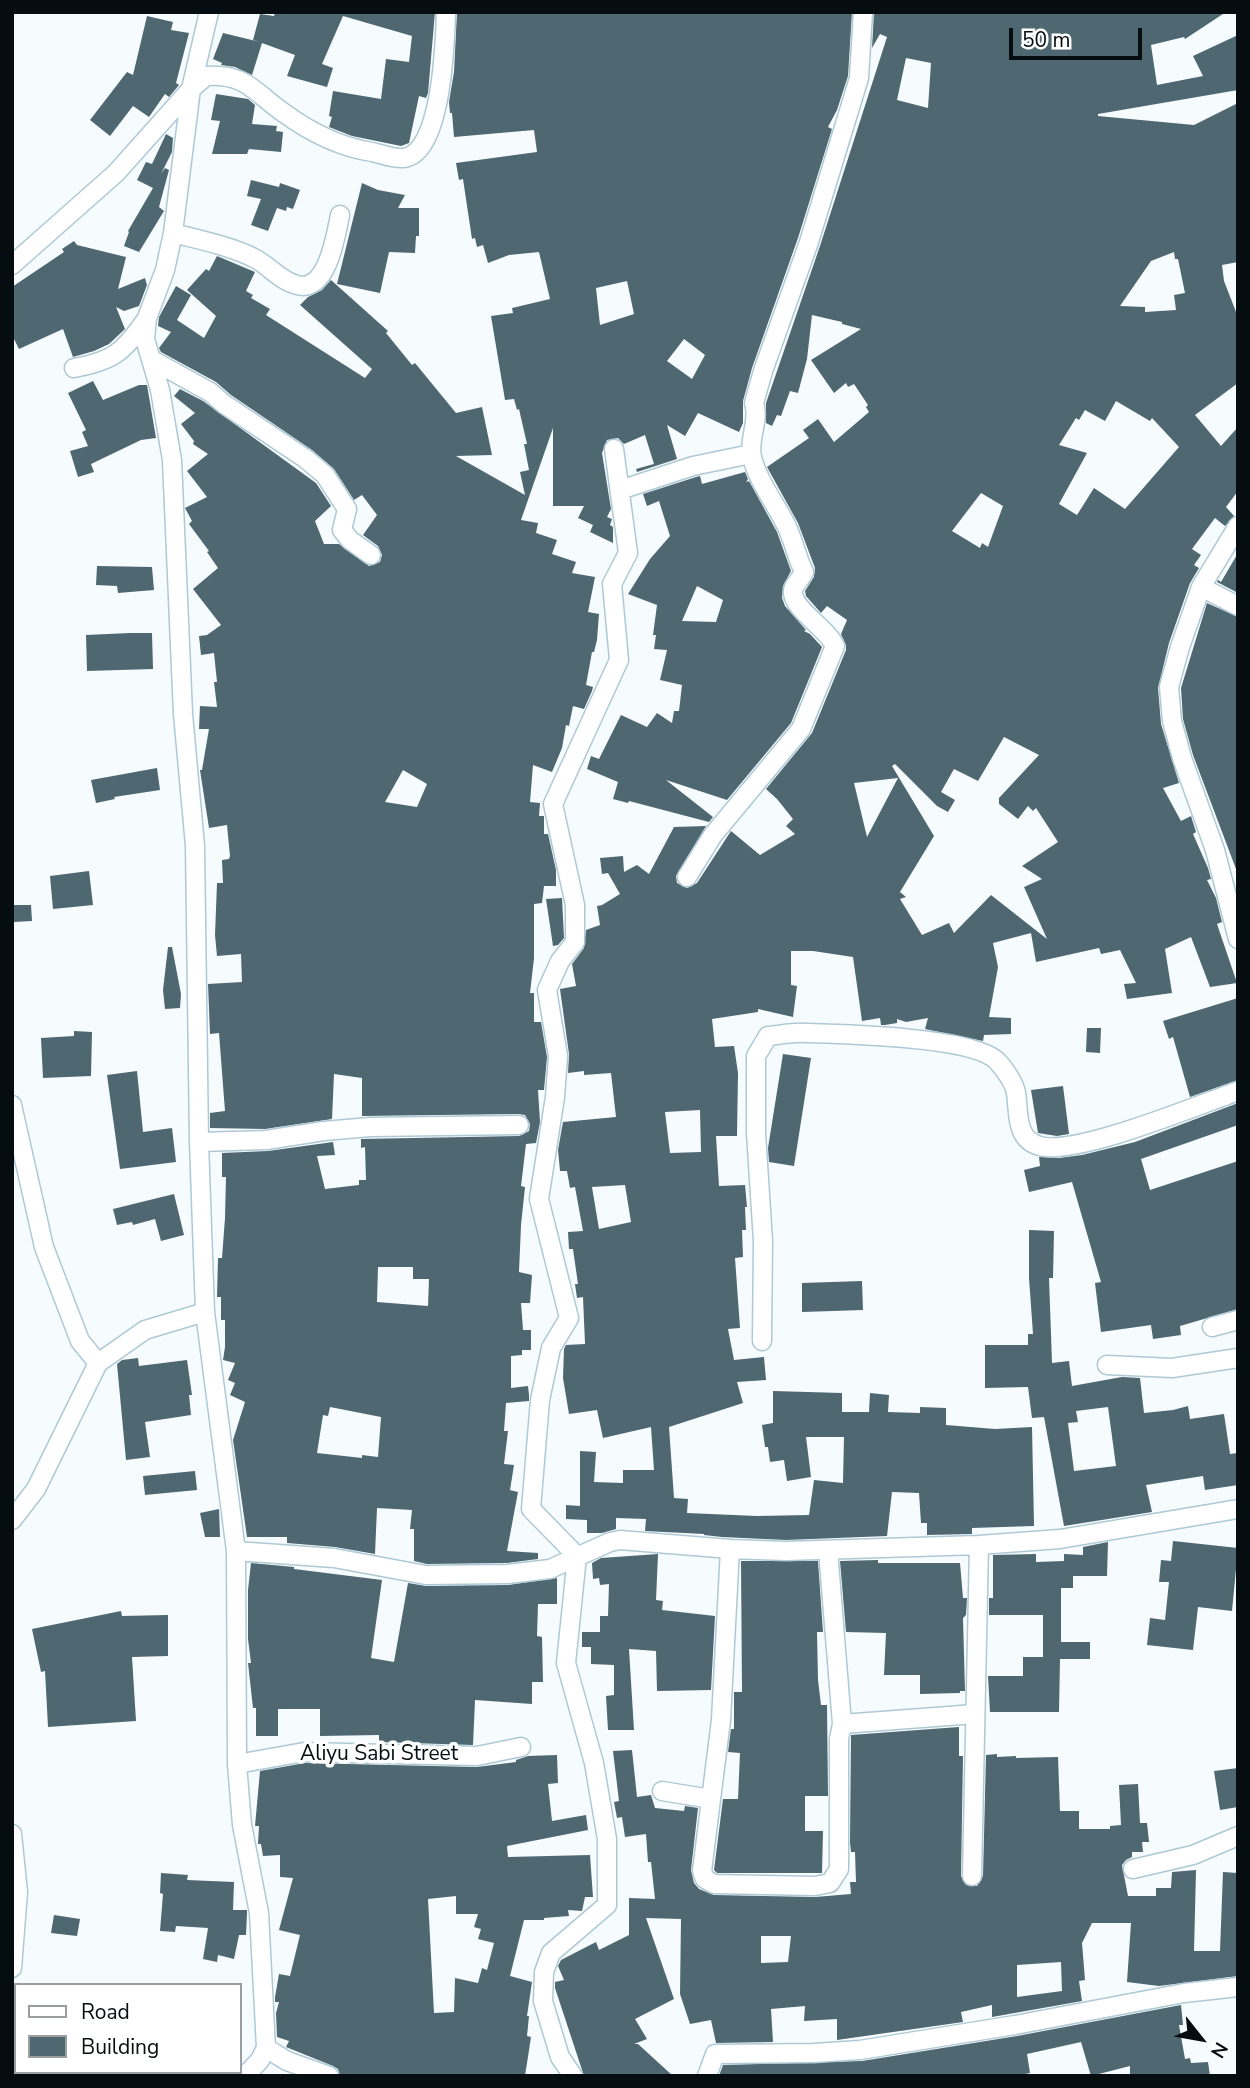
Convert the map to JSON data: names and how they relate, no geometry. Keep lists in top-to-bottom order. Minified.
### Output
{"streets":{"street":["Aliyu Sabi Street"]},"legend":["Road","Building"],"scale_bar":"50 m","north":"bottom right"}
